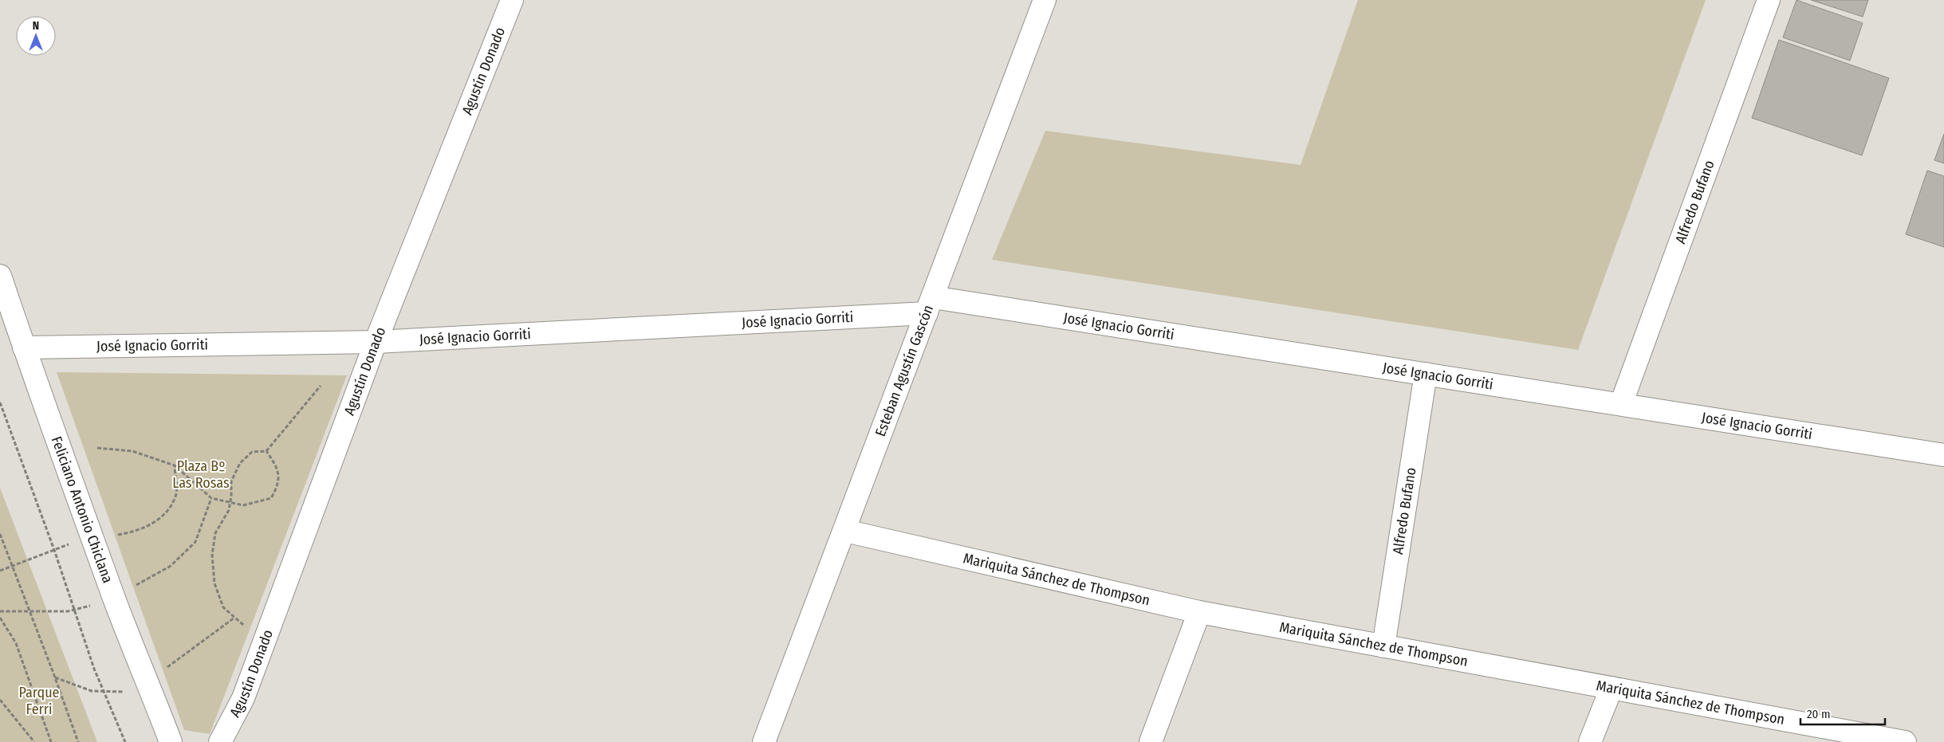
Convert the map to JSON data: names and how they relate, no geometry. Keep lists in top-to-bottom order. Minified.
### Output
{"streets":{"street":["Agustín Donado","Alfredo Bufano","José Ignacio Gorriti","Esteban Agustín Gascón","Feliciano Antonio Chiclana","Mariquita Sánchez de Thompson"]},"crossings":[["Agustín Donado","José Ignacio Gorriti"],["Alfredo Bufano","José Ignacio Gorriti"],["Alfredo Bufano","Mariquita Sánchez de Thompson"],["José Ignacio Gorriti","Esteban Agustín Gascón"],["José Ignacio Gorriti","Feliciano Antonio Chiclana"],["Esteban Agustín Gascón","Mariquita Sánchez de Thompson"]],"parks":["Plaza Bº Las Rosas","Parque Ferri"],"scale_bar":"20 m","north":"top"}
